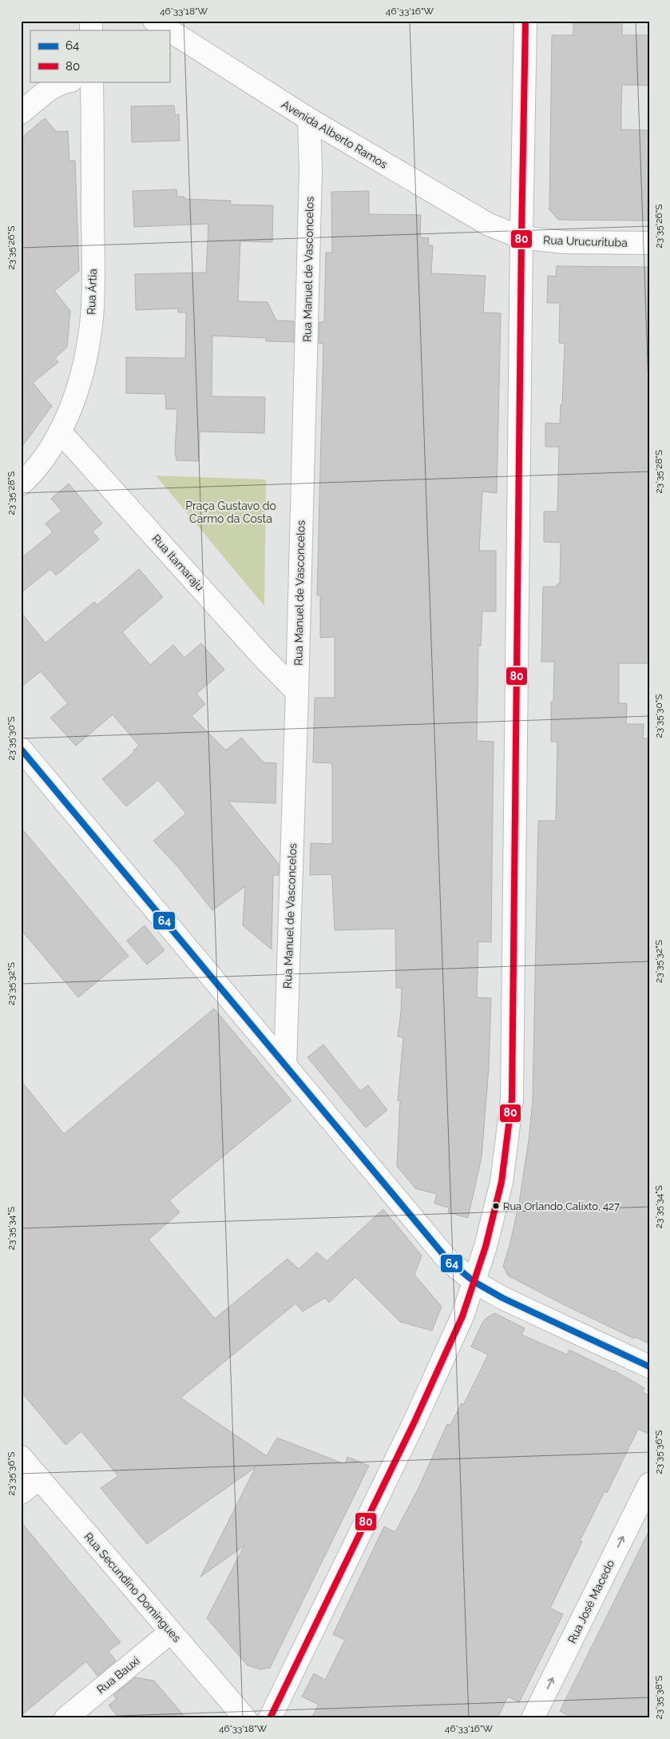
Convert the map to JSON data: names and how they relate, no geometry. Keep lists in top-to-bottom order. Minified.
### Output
{"streets":{"street":["Avenida Alberto Ramos","Rua Urucurituba","Rua Manuel de Vasconcelos","Rua Ártia","Rua Itamaraju","Rua Secundino Domingues","Rua José Macedo","Rua Bauxi"]},"crossings":[["Avenida Alberto Ramos","Rua Urucurituba"],["Avenida Alberto Ramos","Rua Manuel de Vasconcelos"],["Rua Manuel de Vasconcelos","Rua Itamaraju"],["Rua Ártia","Rua Itamaraju"],["Rua Secundino Domingues","Rua Bauxi"]],"one_way":["Rua José Macedo"],"parks":["Praça Gustavo do Carmo da Costa"],"places":["Rua Orlando Calixto, 427"],"lines":["transit line 80","transit line 64"],"legend":["64","80"],"coordinates":["46°33'18\"W","46°33'16\"W","23°35'26\"S","23°35'28\"S","23°35'30\"S","23°35'32\"S","23°35'34\"S","23°35'36\"S","23°35'38\"S"]}
